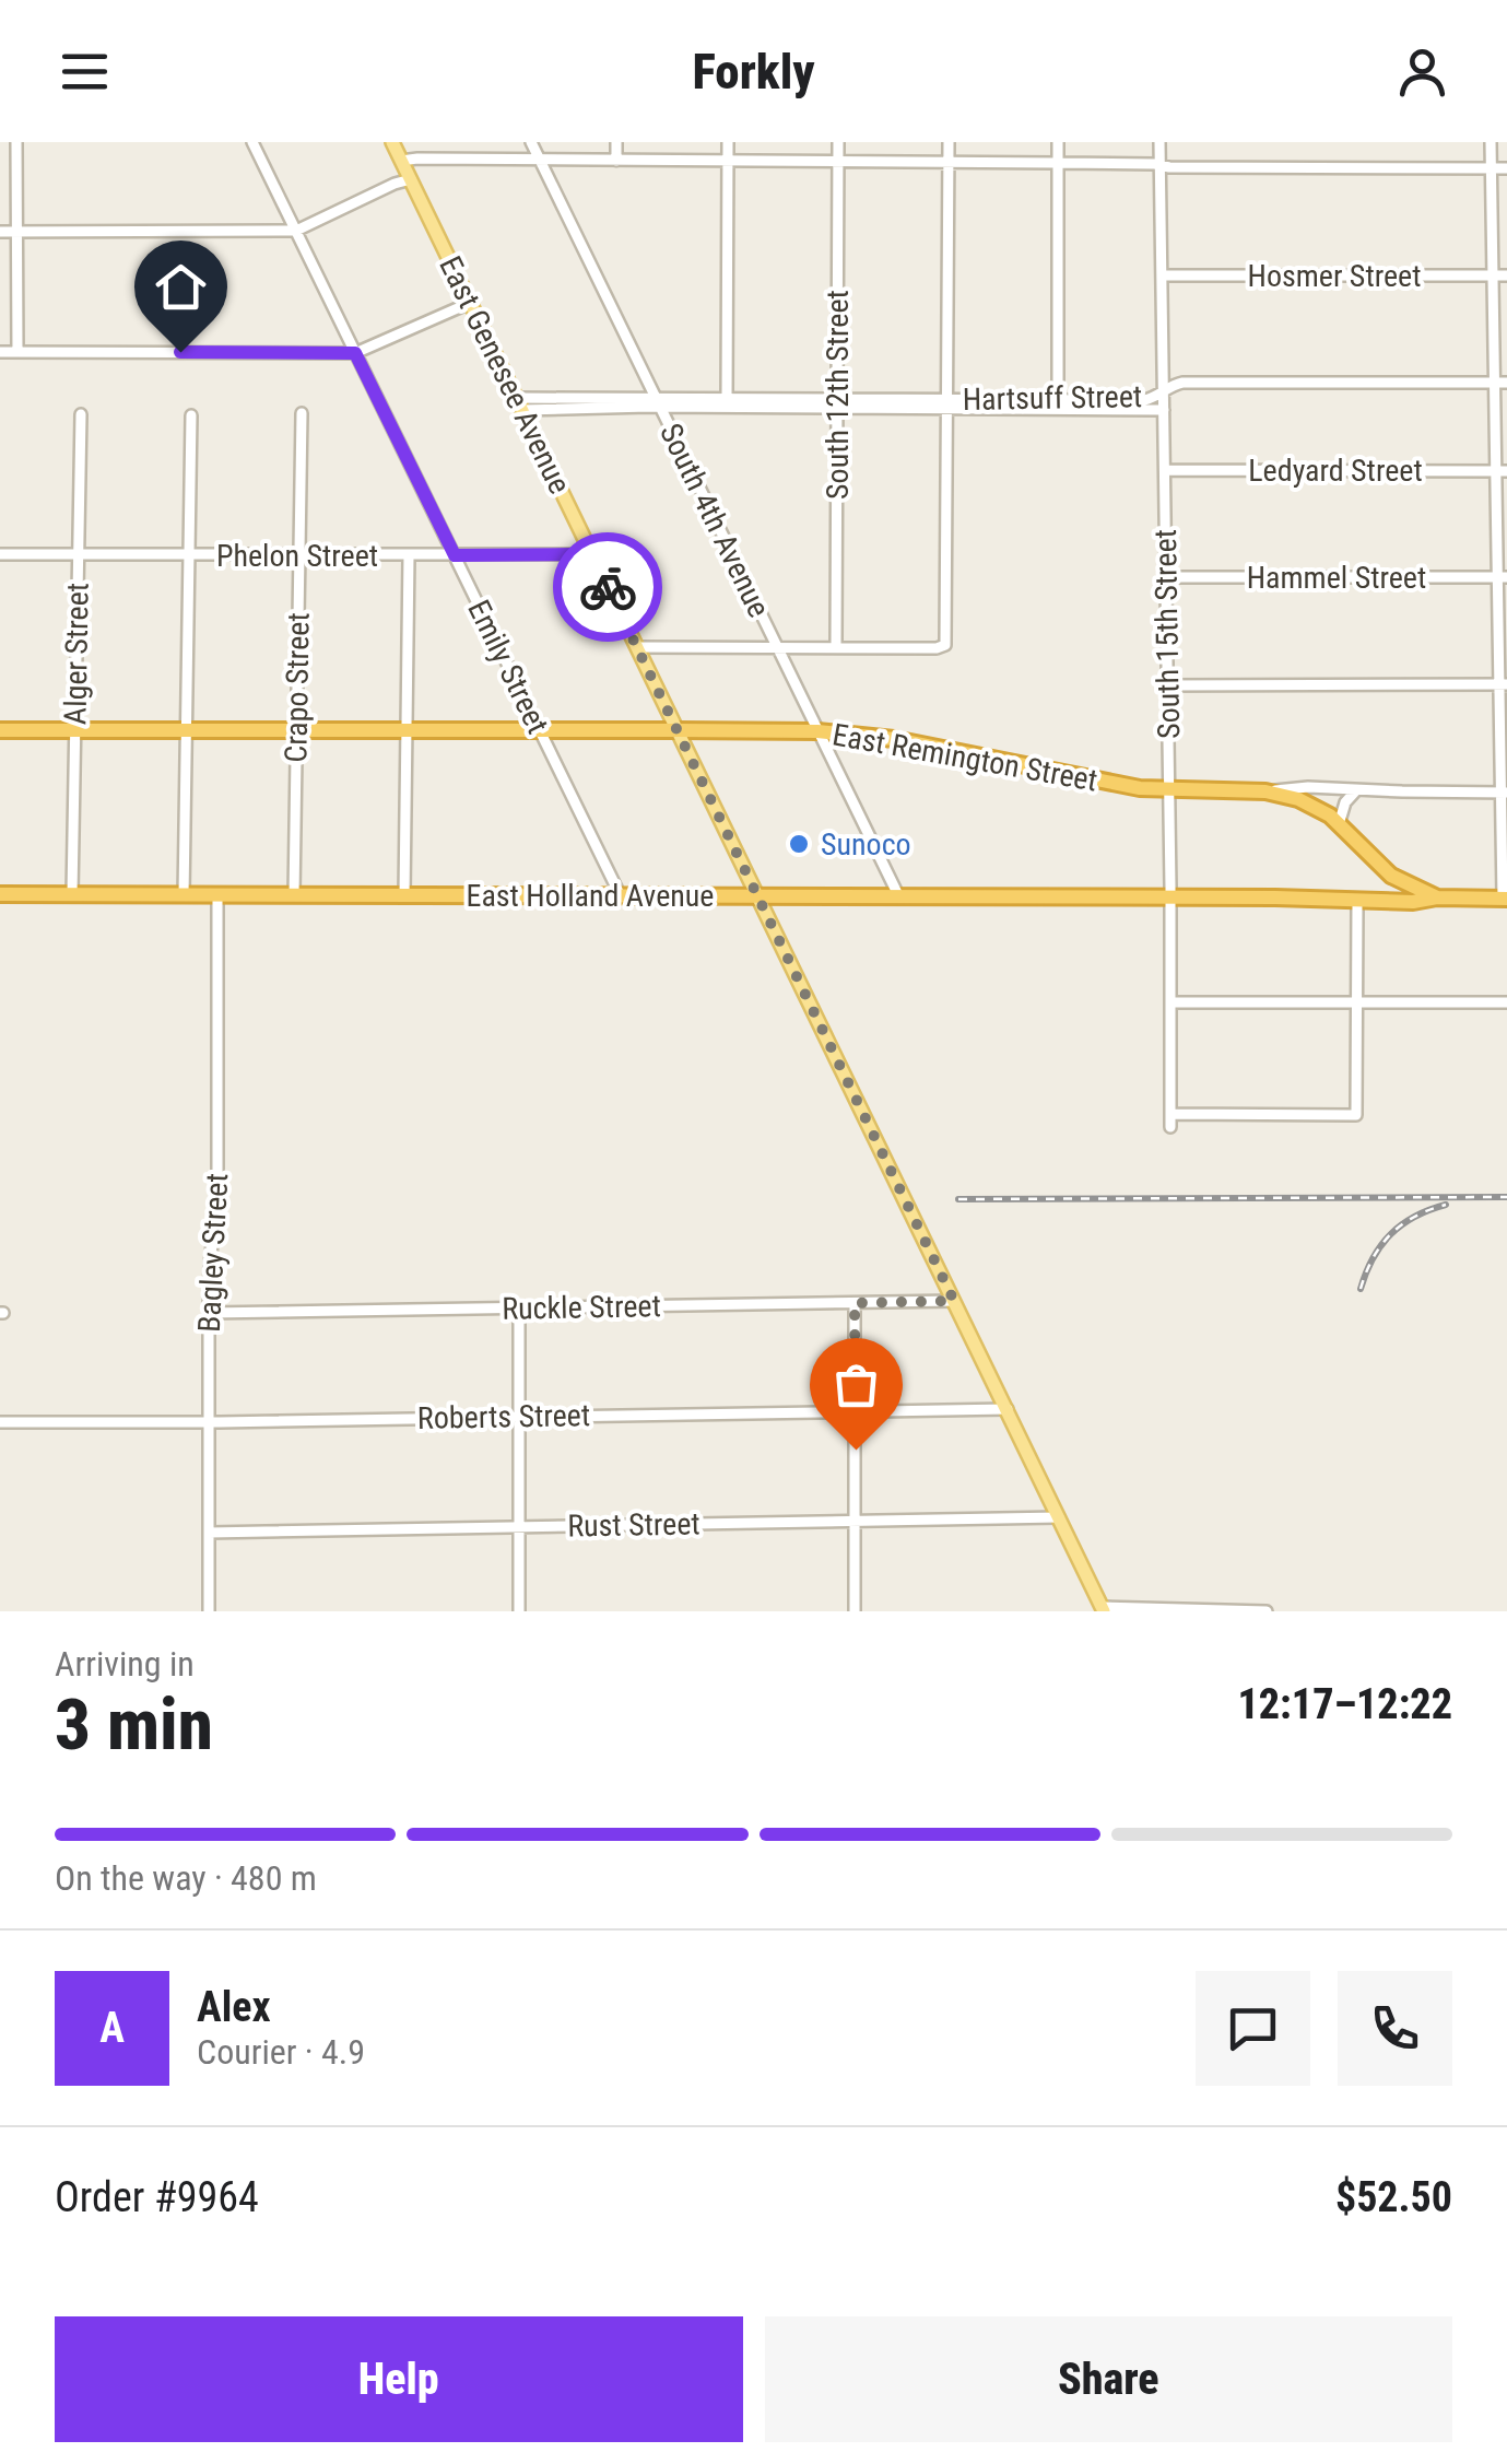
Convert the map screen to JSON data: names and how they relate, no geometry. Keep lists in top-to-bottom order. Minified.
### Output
{"streets":{"highway":["East Remington Street","East Holland Avenue"],"main road":["East Genesee Avenue"],"street":["Hosmer Street","South 12th Street","Hartsuff Street","Ledyard Street","South 4th Avenue","Phelon Street","Hammel Street","South 15th Street","Alger Street","Emily Street","Crapo Street","Bagley Street","Ruckle Street","Roberts Street","Rust Street"]},"crossings":[["Hosmer Street","South 15th Street"],["East Genesee Avenue","Hartsuff Street"],["East Genesee Avenue","Phelon Street"],["East Genesee Avenue","East Remington Street"],["East Genesee Avenue","East Holland Avenue"],["East Genesee Avenue","Ruckle Street"],["East Genesee Avenue","Roberts Street"],["East Genesee Avenue","Rust Street"],["South 12th Street","Hartsuff Street"],["Hartsuff Street","South 4th Avenue"],["Hartsuff Street","South 15th Street"],["Ledyard Street","South 15th Street"],["South 4th Avenue","East Remington Street"],["South 4th Avenue","East Holland Avenue"],["Phelon Street","Alger Street"],["Phelon Street","Emily Street"],["Phelon Street","Crapo Street"],["Hammel Street","South 15th Street"],["South 15th Street","East Remington Street"],["South 15th Street","East Holland Avenue"],["Alger Street","East Remington Street"],["Alger Street","East Holland Avenue"],["Emily Street","East Remington Street"],["Emily Street","East Holland Avenue"],["Crapo Street","East Remington Street"],["Crapo Street","East Holland Avenue"],["East Remington Street","East Holland Avenue"],["East Holland Avenue","Bagley Street"],["Bagley Street","Ruckle Street"],["Bagley Street","Roberts Street"],["Bagley Street","Rust Street"]],"places":["Sunoco"],"page":{"header":"Forkly","heading":["3 min","Arriving in","12:17–12:22"],"panel":["Alex","Courier · 4.9","Order #9964","$52.50"],"bar":"On the way · 480 m","round":"A","buttons":["Help","Share"]}}
